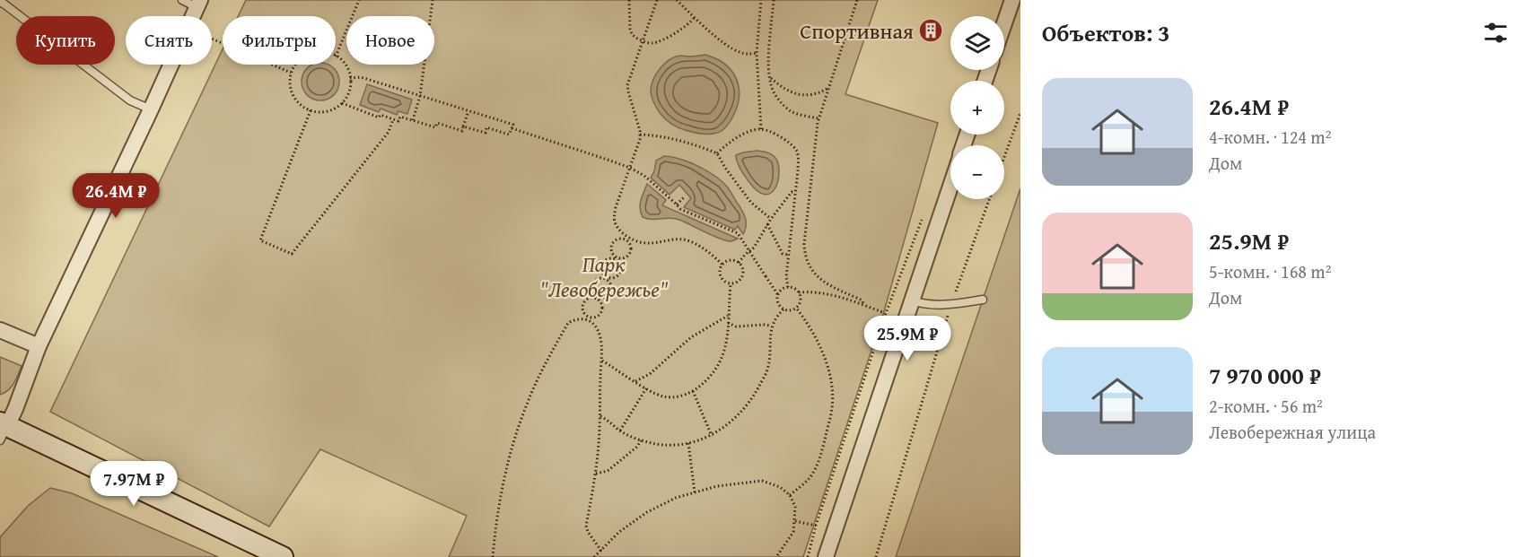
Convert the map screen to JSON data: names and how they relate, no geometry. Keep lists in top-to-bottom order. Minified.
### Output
{"parks":["Парк \"Левобережье\""],"places":{"building":["Спортивная"]},"page":{"heading":"Объектов: 3","map_buttons":["+","−"],"chip":["Купить","Снять","Фильтры","Новое"],"list":[{"name":"26.4M ₽","note":"4-комн. · 124 m² · Дом"},{"name":"25.9M ₽","note":"5-комн. · 168 m² · Дом"},{"name":"7 970 000 ₽","note":"2-комн. · 56 m² · Левобережная улица"}],"price":["26.4M ₽","25.9M ₽","7.97M ₽"]}}
